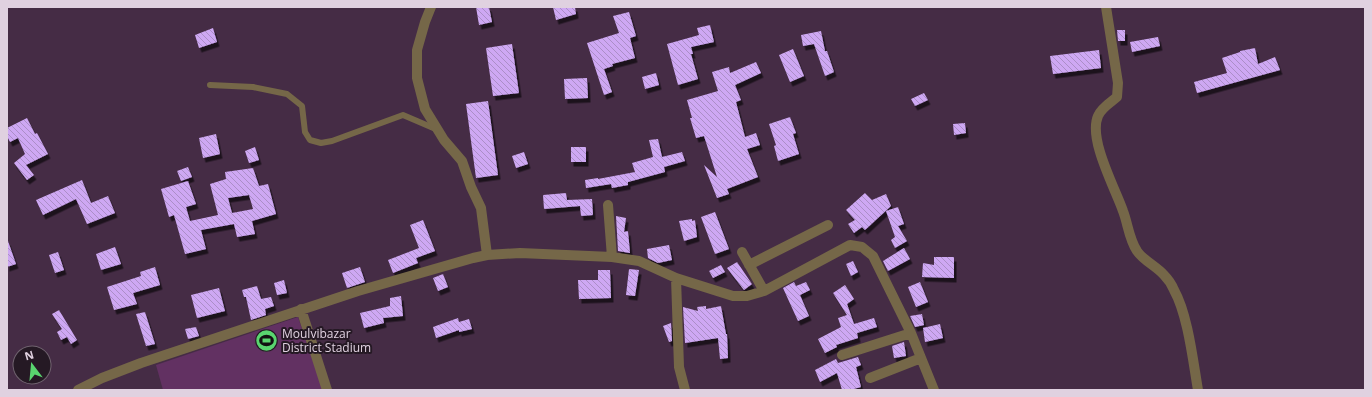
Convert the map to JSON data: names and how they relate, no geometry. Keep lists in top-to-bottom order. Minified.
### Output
{"places":{"sports":["Moulvibazar District Stadium"]},"north":"top"}
